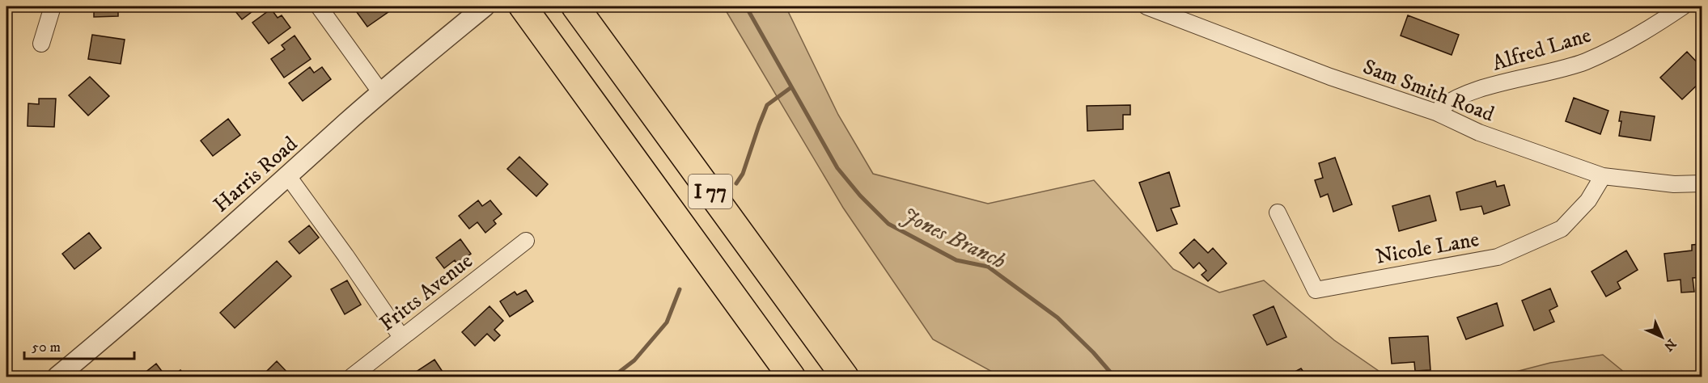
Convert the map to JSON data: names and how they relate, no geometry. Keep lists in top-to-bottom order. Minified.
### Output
{"streets":{"highway":["I 77"],"street":["Alfred Lane","Sam Smith Road","Harris Road","Nicole Lane","Fritts Avenue"]},"crossings":[["Alfred Lane","Sam Smith Road"],["Sam Smith Road","Nicole Lane"]],"water":["Jones Branch"],"scale_bar":"50 m","north":"bottom right"}
